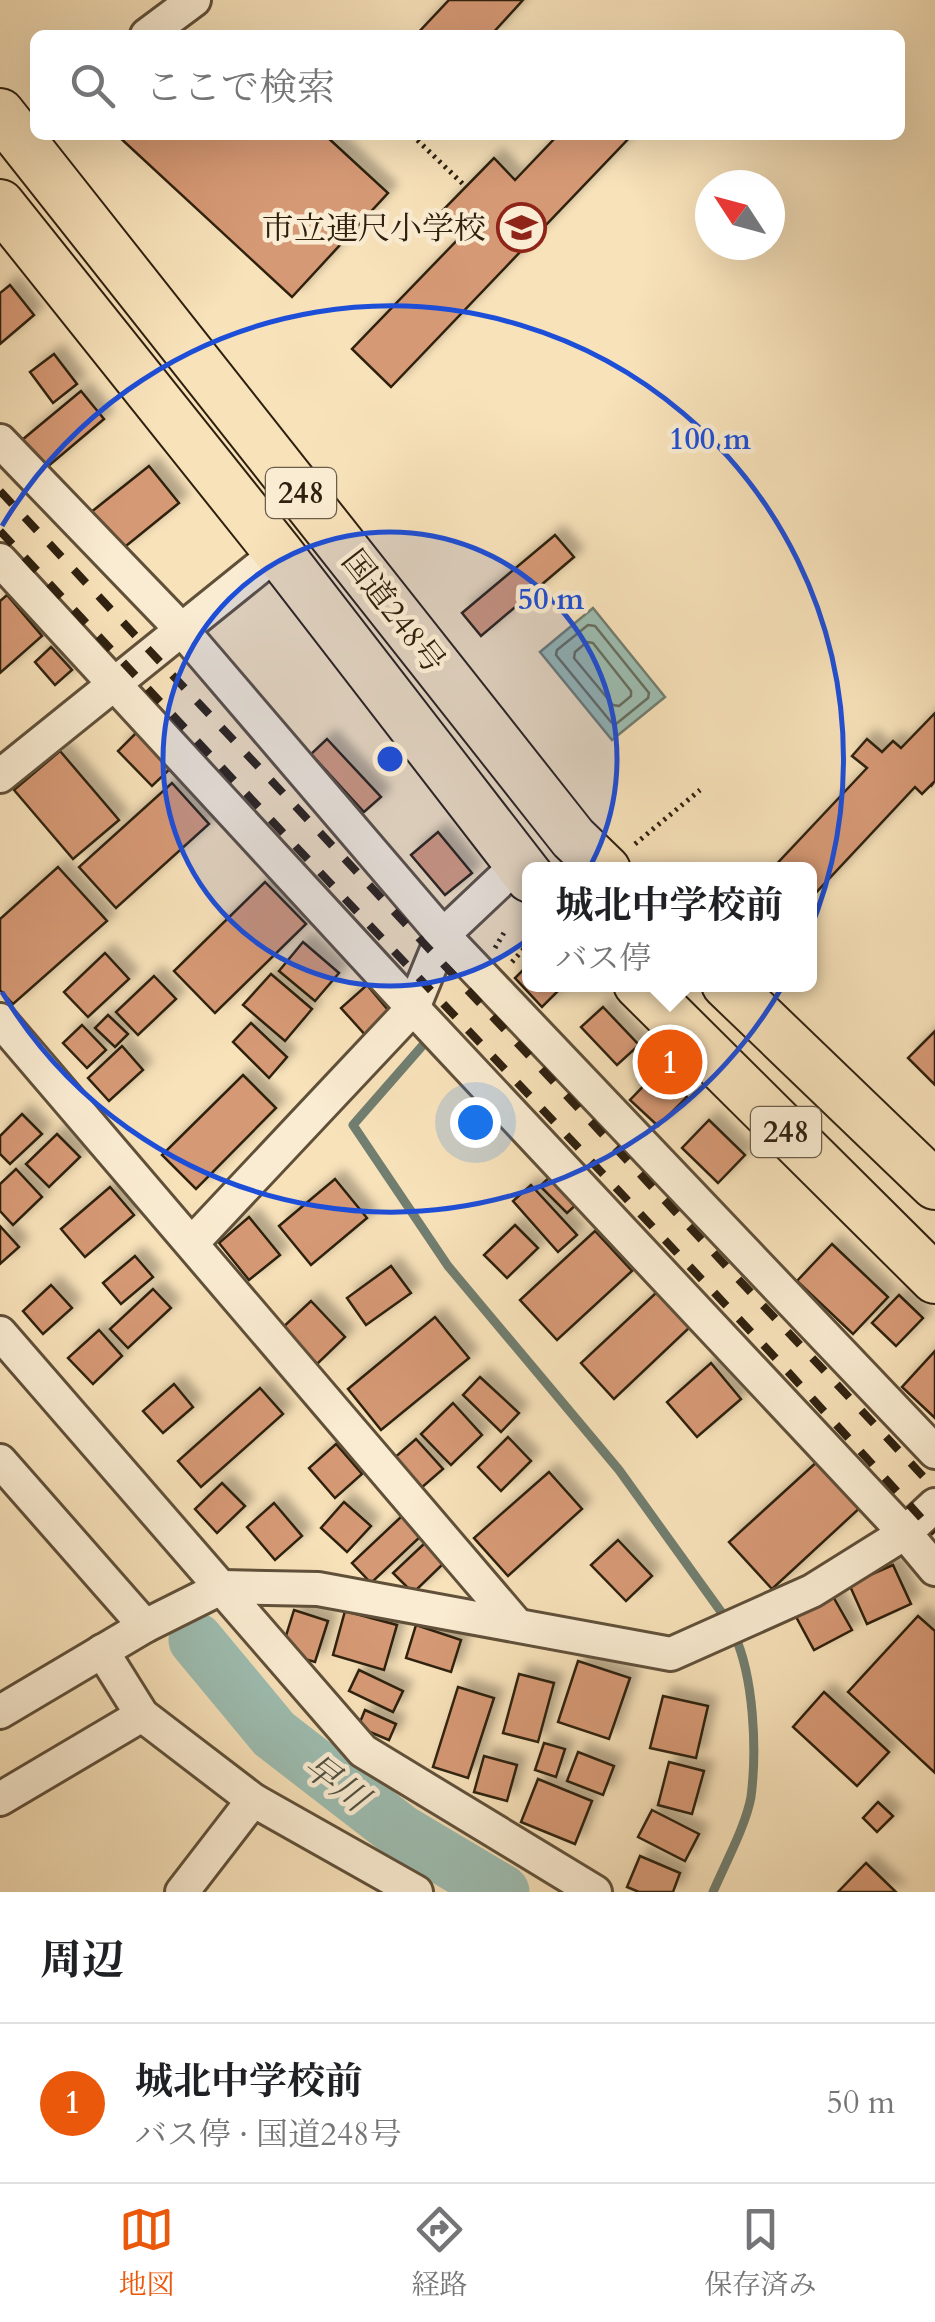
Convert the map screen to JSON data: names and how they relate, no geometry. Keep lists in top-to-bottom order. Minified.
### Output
{"streets":{"highway":["248","国道248号"]},"water":["早川"],"places":{"school or university":["市立連尺小学校"]},"north":"top left","page":{"search":"ここで検索","popup":["城北中学校前","バス停"],"pins":"1","heading":"周辺","list":[{"mark":"1","name":"城北中学校前","note":"バス停 · 国道248号","value":"50 m"}],"nav":["地図","経路","保存済み"]},"rings":["100 m","50 m"]}
